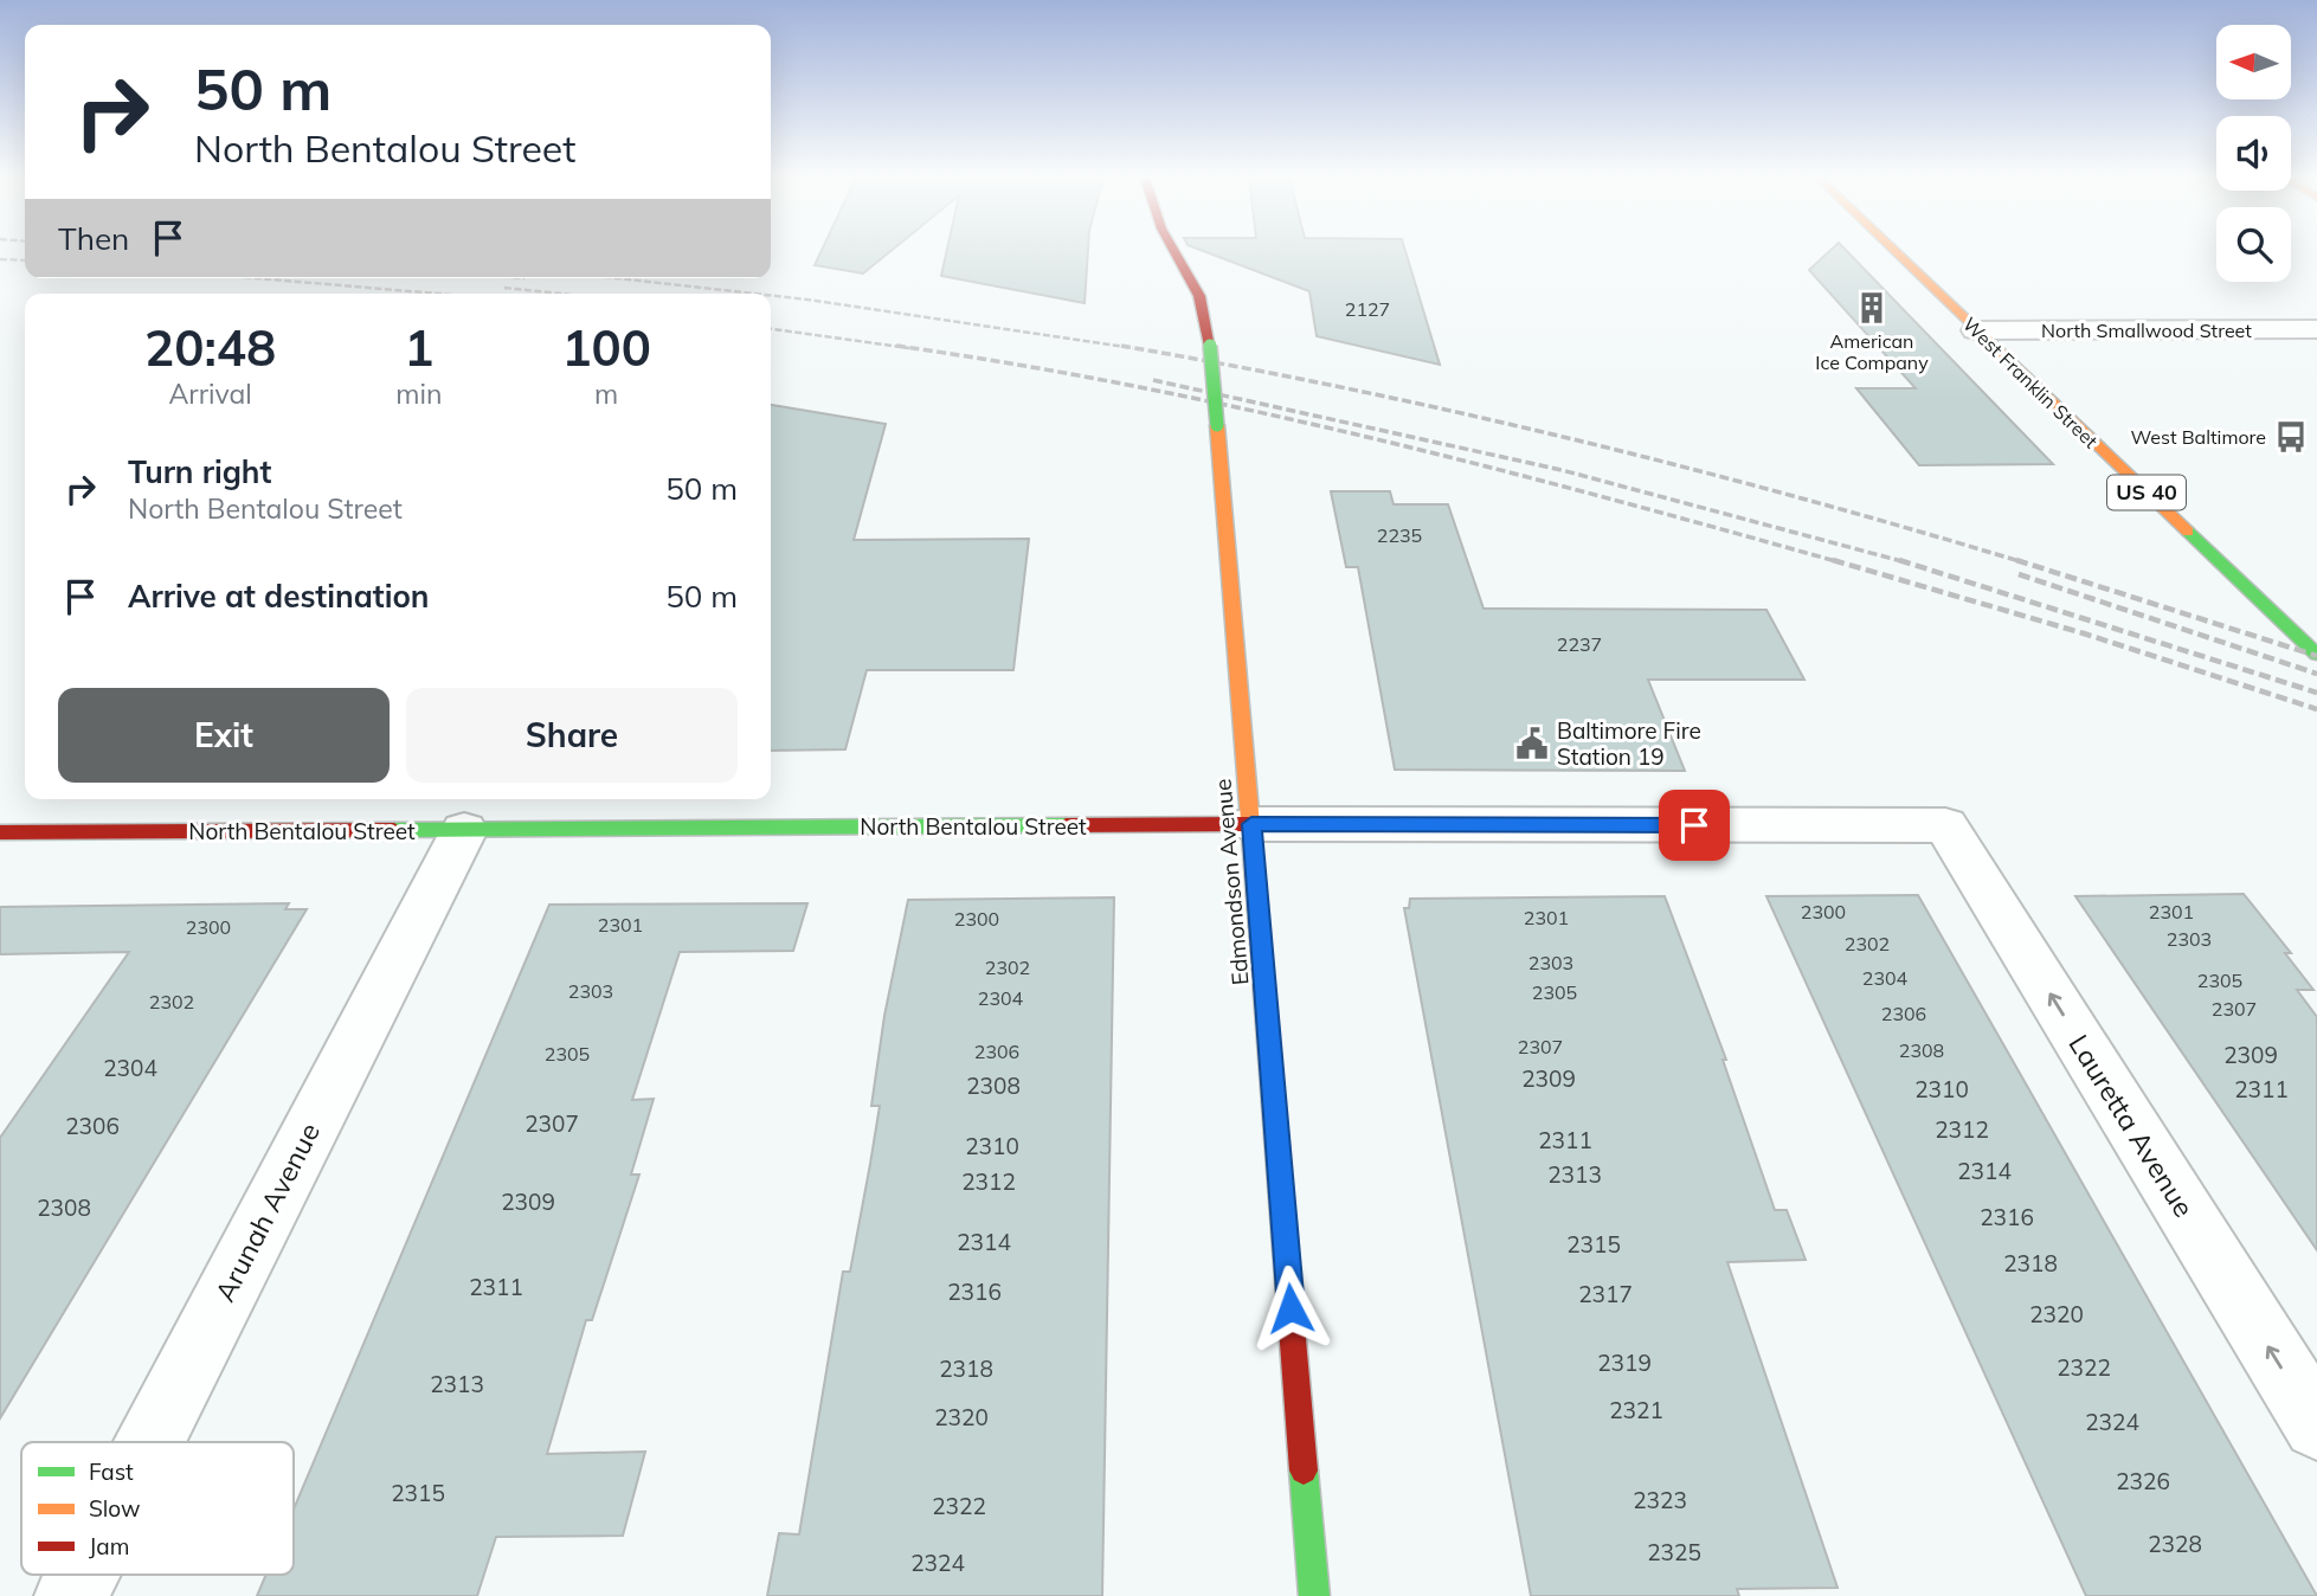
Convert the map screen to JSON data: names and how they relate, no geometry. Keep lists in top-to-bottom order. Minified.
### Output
{"streets":{"main road":["West Franklin Street","US 40","North Bentalou Street","Edmondson Avenue"],"street":["North Smallwood Street","Lauretta Avenue","Arunah Avenue"]},"crossings":[["North Smallwood Street","West Franklin Street"],["North Bentalou Street","Edmondson Avenue"],["North Bentalou Street","Lauretta Avenue"],["North Bentalou Street","Arunah Avenue"]],"one_way":["Lauretta Avenue"],"places":{"building":["American Ice Company"],"bus stop":["West Baltimore"],"public building":["Baltimore Fire Station 19"]},"house_numbers":["2127","2235","2237","2300","2301","2301","2300","2301","2300","2303","2302","2303","2302","2304","2305","2303","2305","2304","2302","2307","2306","2307","2308","2306","2305","2309","2304","2309","2308","2310","2311","2307","2306","2312","2311","2310","2314","2313","2312","2309","2308","2316","2314","2315","2318","2311","2316","2317","2320","2319","2322","2318","2313","2321","2320","2324","2326","2315","2323","2322","2328","2325","2324"],"legend":["Fast","Slow","Jam"],"north":"left","page":{"turn":["50 m","North Bentalou Street"],"then":"Then","eta":["20:48","Arrival","1","min","100","m"],"list":[{"name":"Turn right","note":"North Bentalou Street","value":"50 m"},{"name":"Arrive at destination","value":"50 m"}],"buttons":["Exit","Share"]}}
